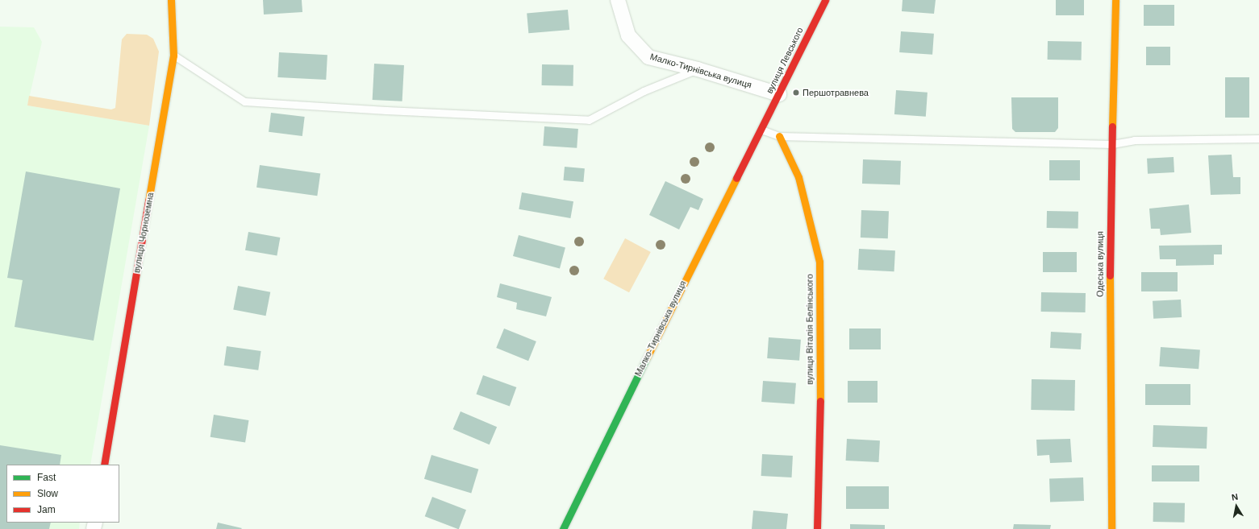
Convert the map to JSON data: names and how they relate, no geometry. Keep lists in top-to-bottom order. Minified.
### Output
{"streets":{"street":["вулиця Левського","Малко-Тирнівська вулиця","вулиця Чорноземна","Одеська вулиця","вулиця Віталія Белінського"]},"crossings":[["вулиця Левського","Малко-Тирнівська вулиця"]],"places":["Першотравнева"],"legend":["Fast","Slow","Jam"],"north":"top"}
